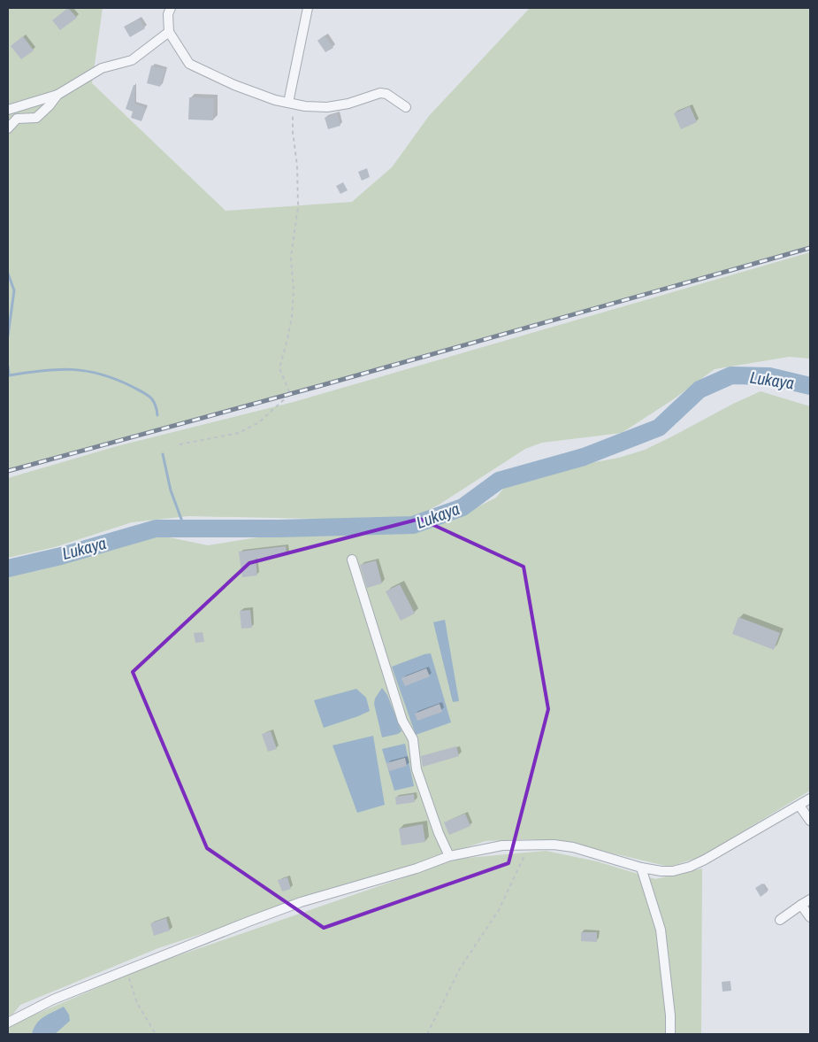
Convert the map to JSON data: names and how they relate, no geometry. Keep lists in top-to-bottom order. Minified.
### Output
{"water":["Lukaya"]}
